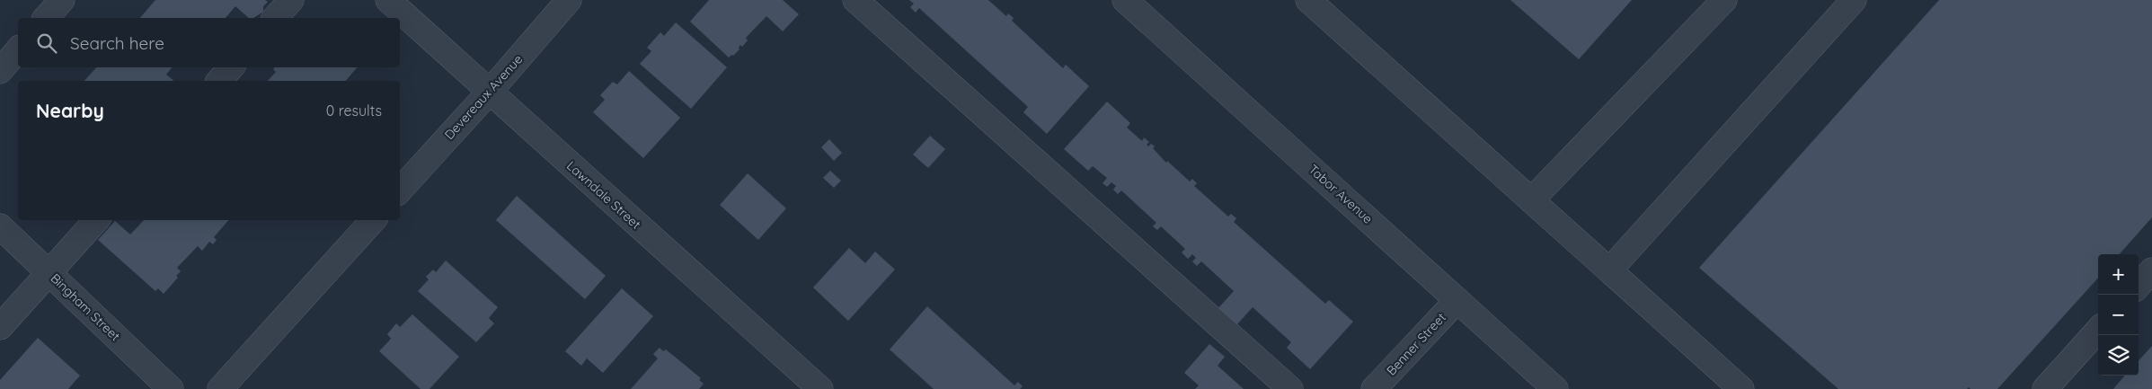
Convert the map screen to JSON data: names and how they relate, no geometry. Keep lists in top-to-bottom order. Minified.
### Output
{"streets":{"street":["Devereaux Avenue","Tabor Avenue","Lawndale Street","Bingham Street","Benner Street"]},"crossings":[["Devereaux Avenue","Lawndale Street"],["Tabor Avenue","Benner Street"]],"page":{"search":"Search here","heading":["Nearby","0 results"],"map_buttons":["+","−"]}}
